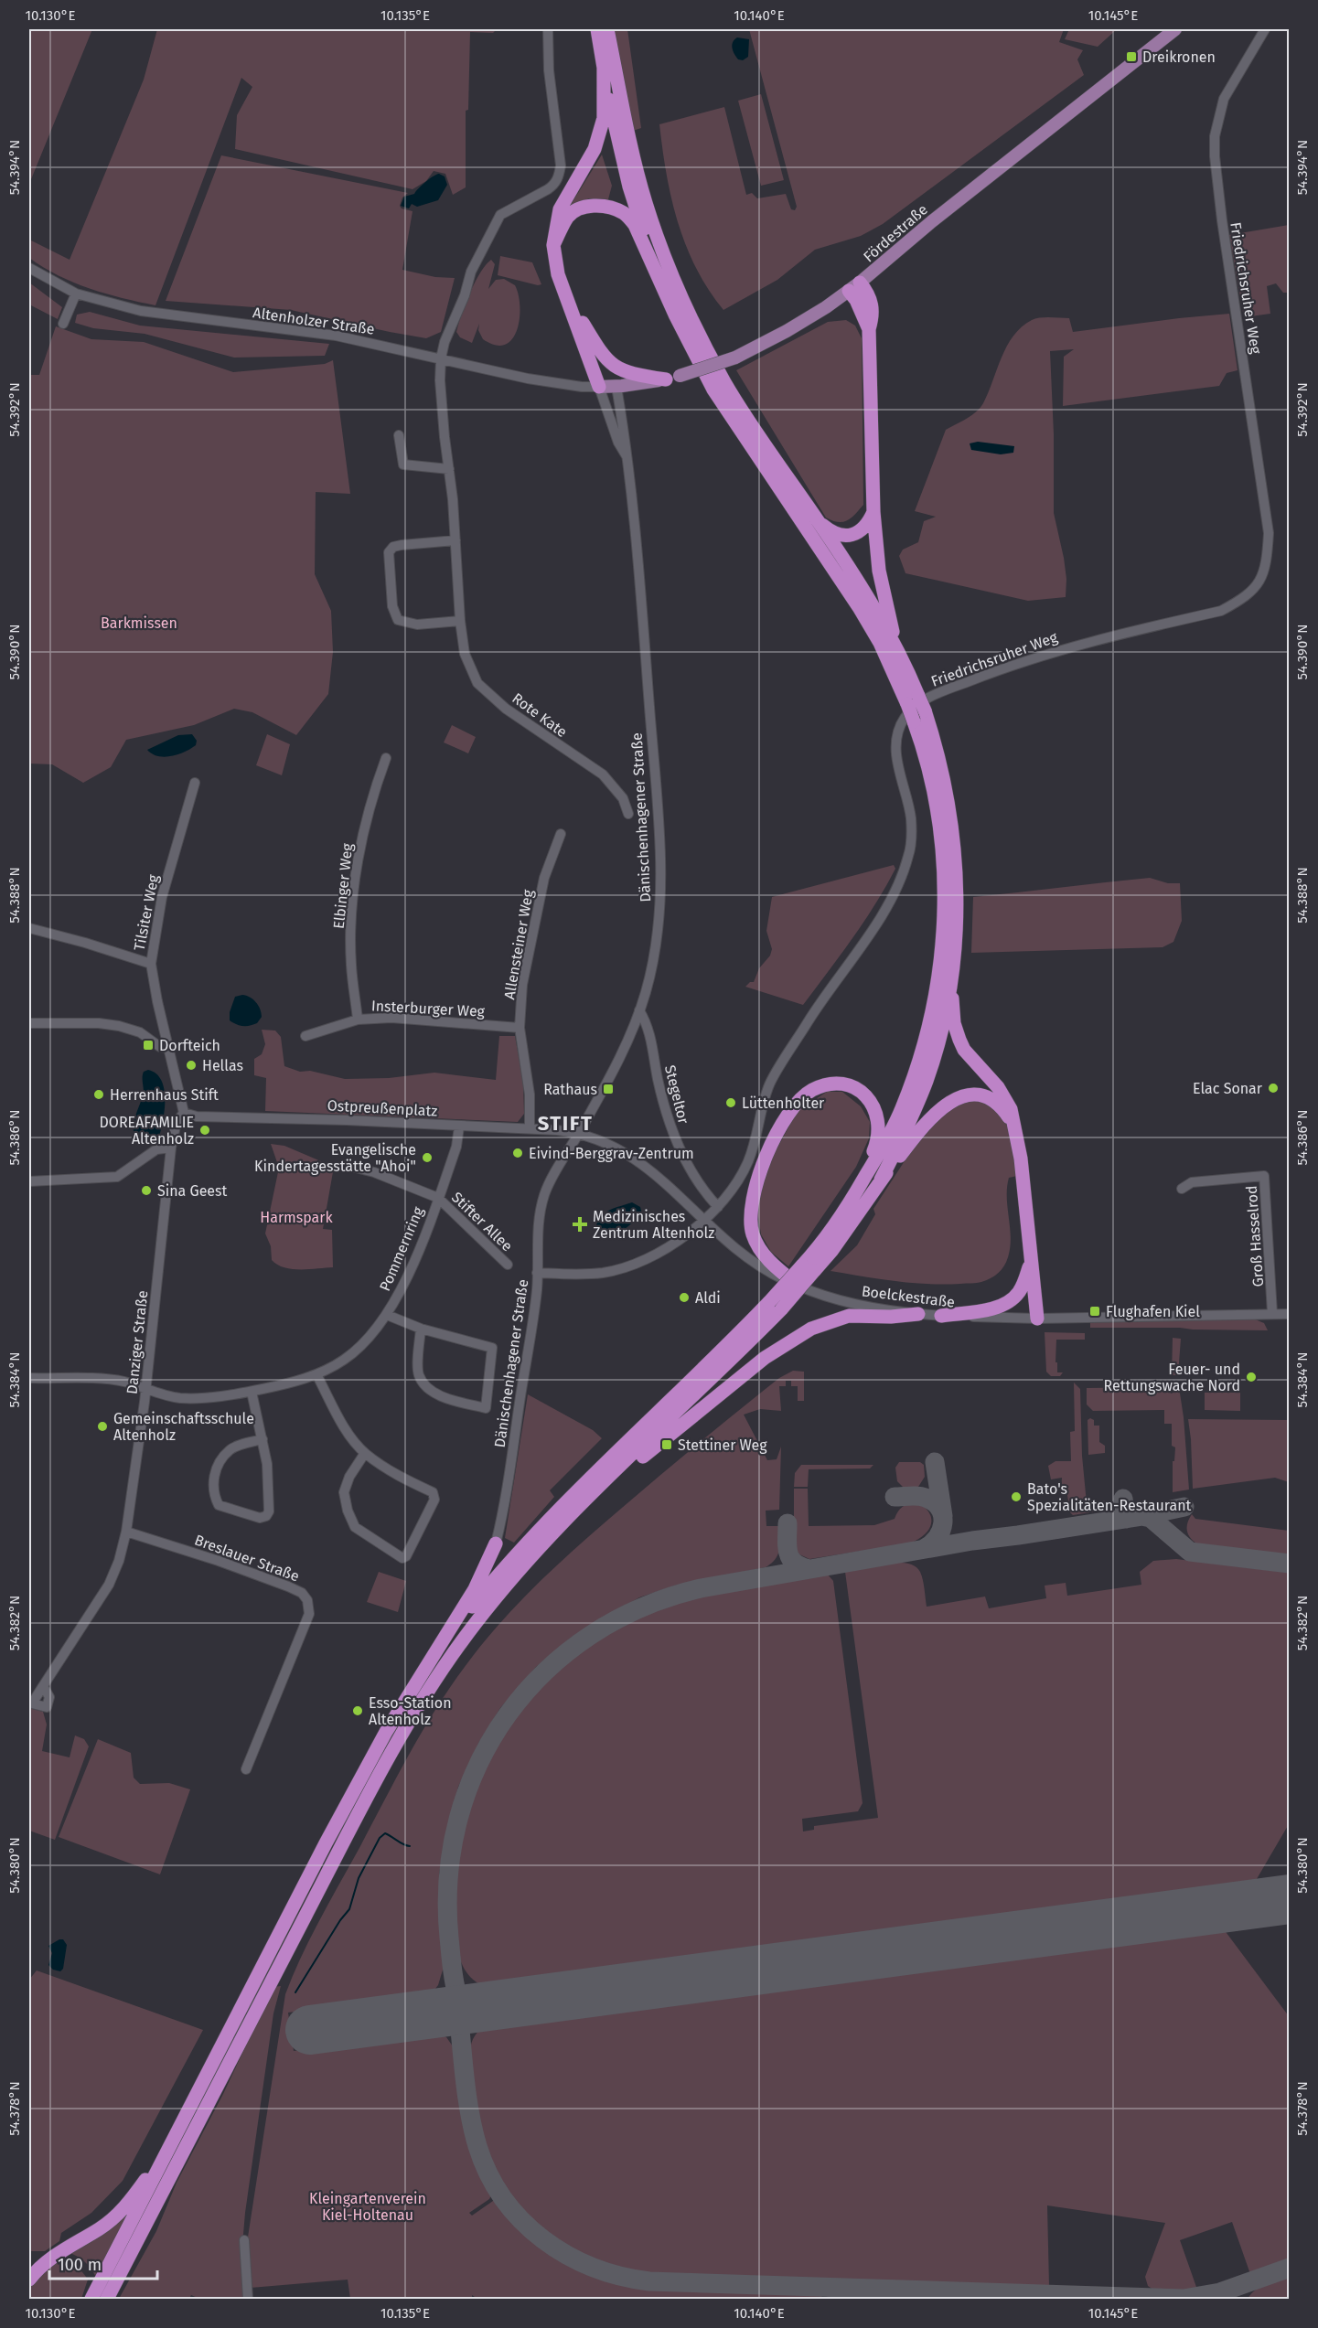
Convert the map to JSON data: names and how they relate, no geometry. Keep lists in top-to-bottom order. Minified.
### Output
{"streets":{"main road":["Fördestraße"],"street":["Friedrichsruher Weg","Altenholzer Straße","Rote Kate","Dänischenhagener Straße","Elbinger Weg","Tilsiter Weg","Allensteiner Weg","Insterburger Weg","Stegeltor","Ostpreußenplatz","Stifter Allee","Groß Hasselrod","Pommernring","Boelckestraße","Danziger Straße","Breslauer Straße"]},"crossings":[["Fördestraße","Altenholzer Straße"],["Fördestraße","Dänischenhagener Straße"],["Friedrichsruher Weg","Dänischenhagener Straße"],["Friedrichsruher Weg","Stegeltor"],["Friedrichsruher Weg","Boelckestraße"],["Altenholzer Straße","Rote Kate"],["Altenholzer Straße","Dänischenhagener Straße"],["Dänischenhagener Straße","Stegeltor"],["Dänischenhagener Straße","Ostpreußenplatz"],["Dänischenhagener Straße","Boelckestraße"],["Elbinger Weg","Insterburger Weg"],["Tilsiter Weg","Ostpreußenplatz"],["Tilsiter Weg","Danziger Straße"],["Allensteiner Weg","Insterburger Weg"],["Allensteiner Weg","Ostpreußenplatz"],["Ostpreußenplatz","Pommernring"],["Ostpreußenplatz","Boelckestraße"],["Ostpreußenplatz","Danziger Straße"],["Stifter Allee","Pommernring"],["Groß Hasselrod","Boelckestraße"],["Pommernring","Danziger Straße"],["Danziger Straße","Breslauer Straße"]],"districts":["STIFT"],"parks":["Barkmissen","Harmspark","Kleingartenverein Kiel-Holtenau"],"places":{"transit":["Dreikronen","Dorfteich","Rathaus","Flughafen Kiel","Stettiner Weg"],"other":["Hellas","Elac Sonar","Herrenhaus Stift","Lüttenholter","DOREAFAMILIE Altenholz","Eivind-Berggrav-Zentrum","Evangelische Kindertagesstätte \"Ahoi\"","Sina Geest","Aldi","Feuer- und Rettungswache Nord","Gemeinschaftsschule Altenholz","Bato's Spezialitäten-Restaurant","Esso-Station Altenholz"],"health":["Medizinisches Zentrum Altenholz"]},"scale_bar":"100 m","coordinates":["10.130°E","10.135°E","10.140°E","10.145°E","54.394°N","54.392°N","54.390°N","54.388°N","54.386°N","54.384°N","54.382°N","54.380°N","54.378°N"]}
